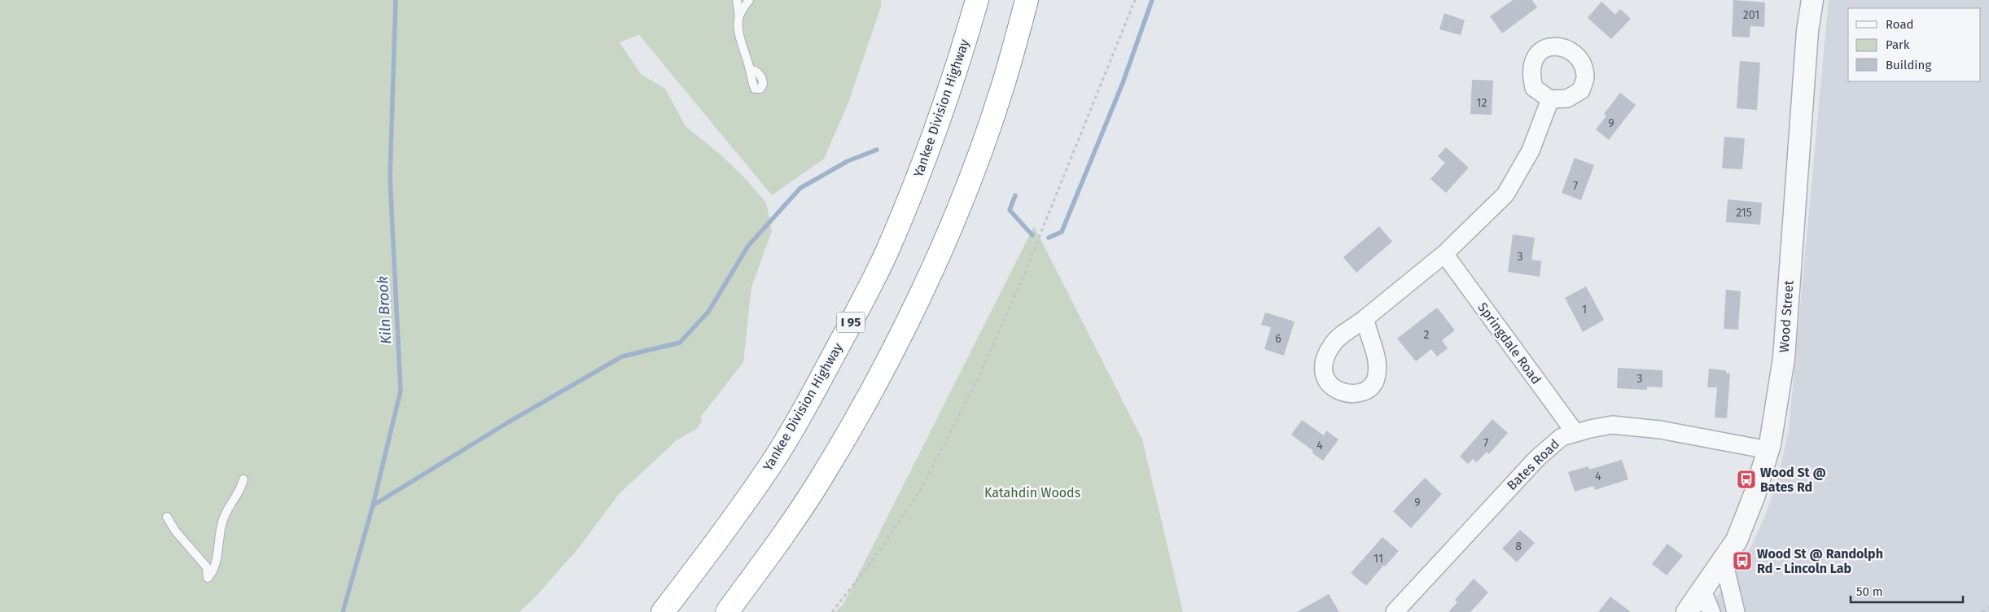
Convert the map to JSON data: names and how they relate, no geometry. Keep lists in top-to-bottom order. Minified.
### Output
{"streets":{"highway":["Yankee Division Highway","I 95"],"street":["Wood Street","Springdale Road","Bates Road"]},"crossings":[["Wood Street","Bates Road"],["Springdale Road","Bates Road"]],"water":["Kiln Brook"],"parks":["Katahdin Woods"],"places":{"bus stop":["Wood St @ Bates Rd","Wood St @ Randolph Rd - Lincoln Lab"]},"house_numbers":["201","12","9","7","215","3","1","2","6","3","7","4","4","9","8","11"],"legend":["Road","Park","Building"],"scale_bar":"50 m"}
